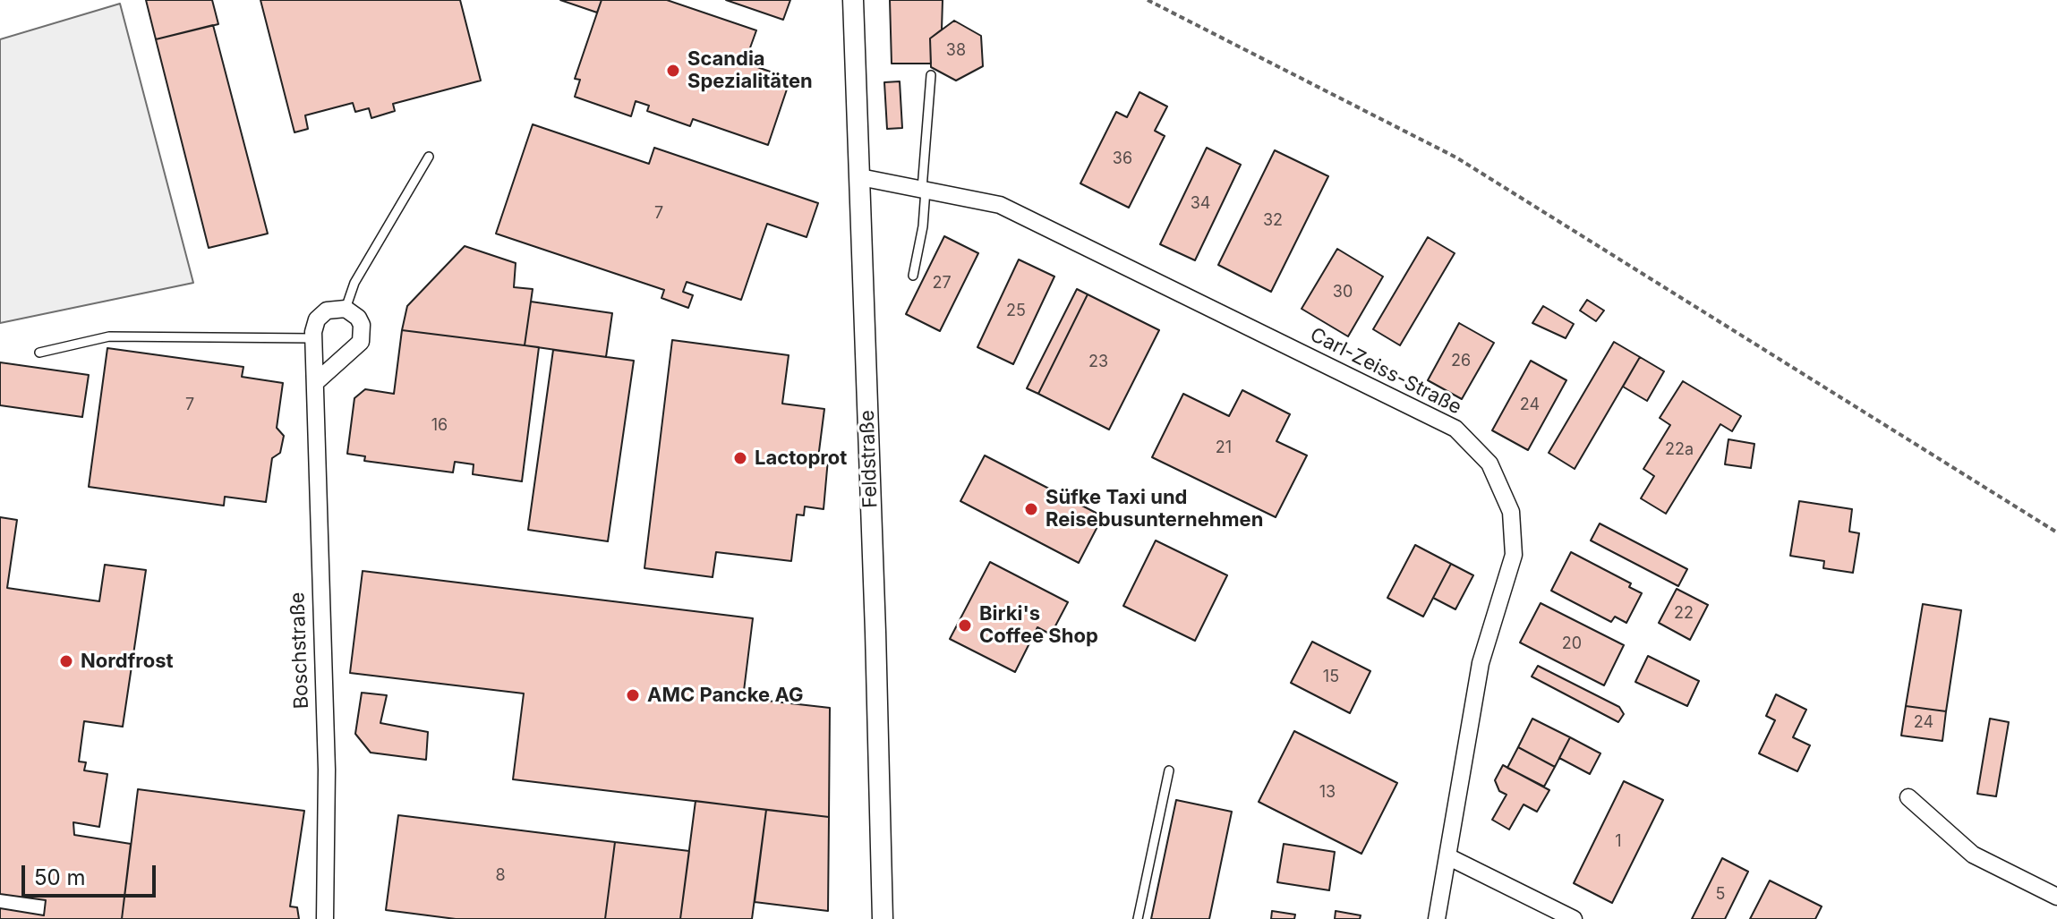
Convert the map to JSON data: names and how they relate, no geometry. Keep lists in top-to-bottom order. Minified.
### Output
{"streets":{"street":["Carl-Zeiss-Straße","Feldstraße","Boschstraße"]},"crossings":[["Carl-Zeiss-Straße","Feldstraße"]],"places":["Scandia Spezialitäten","Lactoprot","Süfke Taxi und Reisebusunternehmen","Birki's Coffee Shop","Nordfrost","AMC Pancke AG"],"house_numbers":["38","36","34","7","32","27","30","25","26","23","7","24","16","21","22a","22","20","15","24","13","1","8","5"],"scale_bar":"50 m"}
